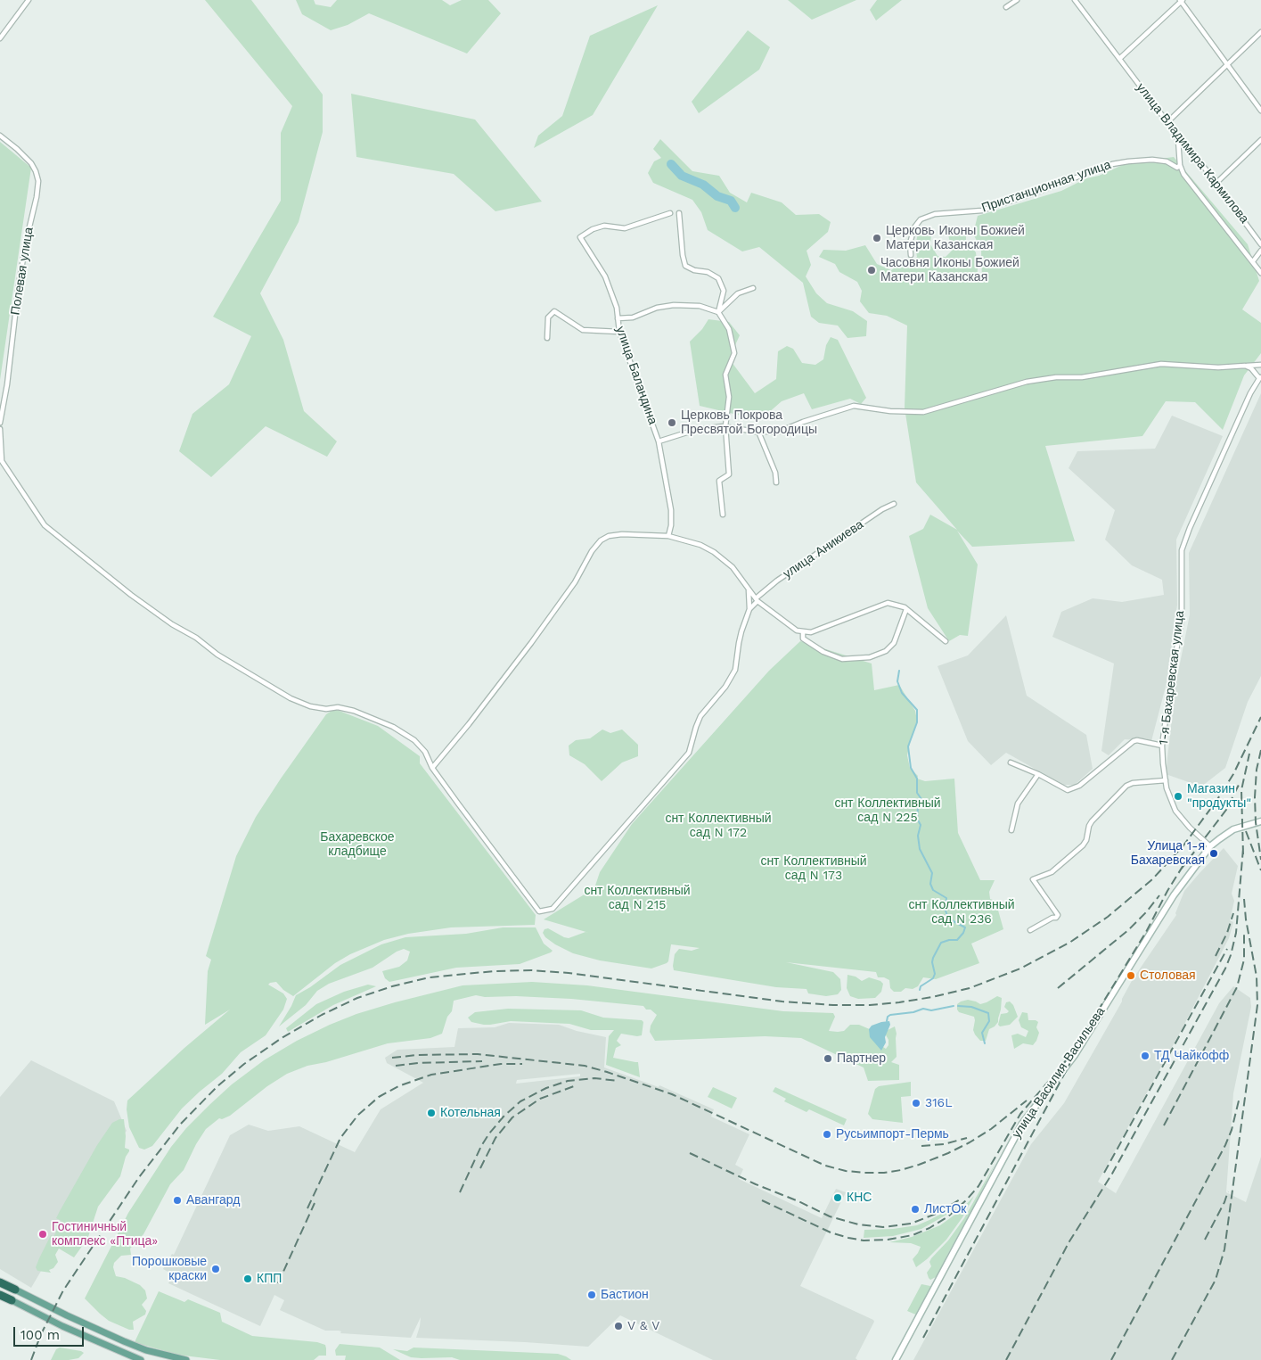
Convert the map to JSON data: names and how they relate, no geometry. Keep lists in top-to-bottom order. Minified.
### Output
{"streets":{"main road":["улица Василия Васильева"],"street":["улица Владимира Кармилова","Пристанционная улица","Полевая улица","улица Баландина","улица Аникиева","1-я Бахаревская улица"]},"crossings":[["1-я Бахаревская улица","улица Василия Васильева"]],"parks":["снт Коллективный сад N 225","снт Коллективный сад N 172","Бахаревское кладбище","снт Коллективный сад N 173","снт Коллективный сад N 215","снт Коллективный сад N 236"],"places":["Церковь Иконы Божией Матери Казанская","Часовня Иконы Божией Матери Казанская","Церковь Покрова Пресвятой Богородицы","Магазин \"продукты\"","Улица 1-я Бахаревская","Столовая","ТД Чайкофф","Партнер","316L","Котельная","Русьимпорт-Пермь","КНС","Авангард","ЛистОк","Гостиничный комплекс «Птица»","Порошковые краски","КПП","Бастион","V & V"],"scale_bar":"100 m"}
